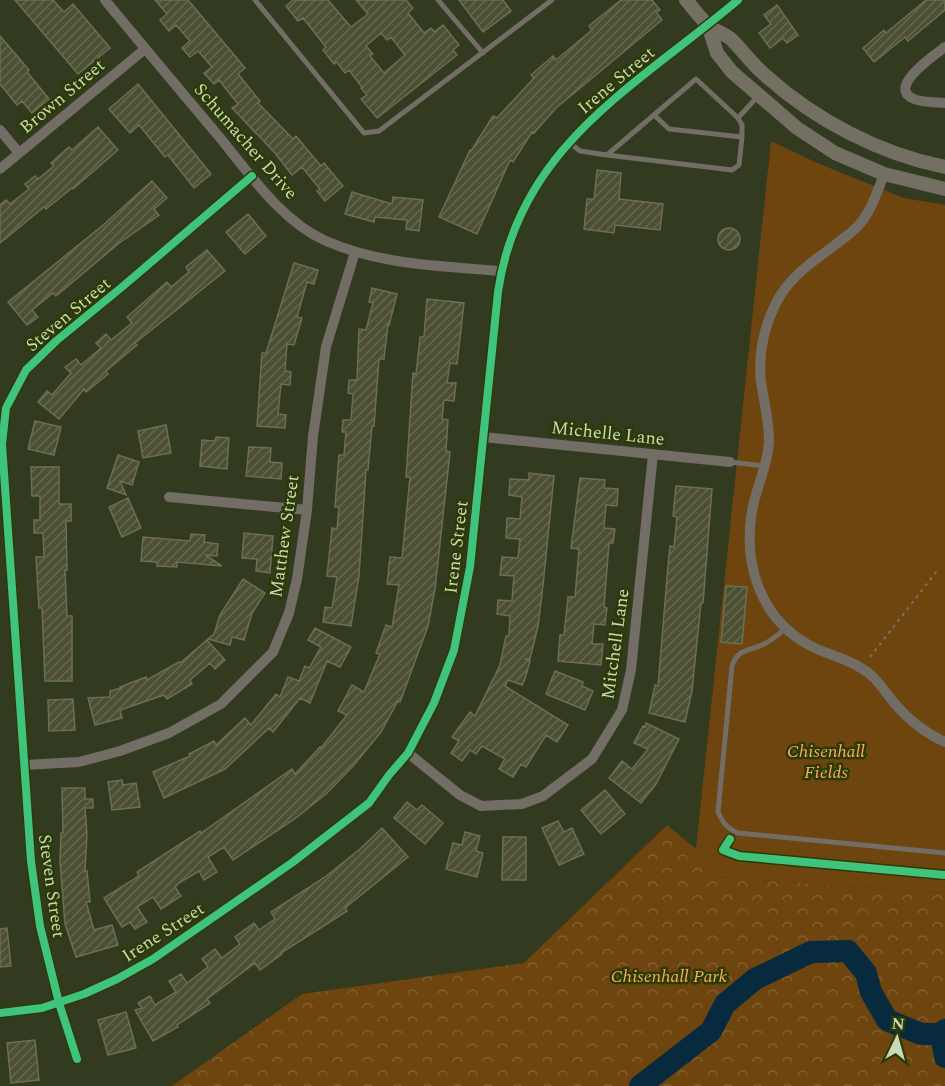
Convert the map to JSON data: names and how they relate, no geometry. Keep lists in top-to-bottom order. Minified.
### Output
{"streets":{"street":["Irene Street","Brown Street","Schumacher Drive","Steven Street","Michelle Lane","Matthew Street","Mitchell Lane"]},"crossings":[["Irene Street","Schumacher Drive"],["Irene Street","Steven Street"],["Irene Street","Michelle Lane"],["Irene Street","Mitchell Lane"],["Brown Street","Schumacher Drive"],["Schumacher Drive","Steven Street"],["Schumacher Drive","Matthew Street"],["Steven Street","Matthew Street"],["Michelle Lane","Mitchell Lane"]],"parks":["Chisenhall Fields","Chisenhall Park"],"north":"top"}
